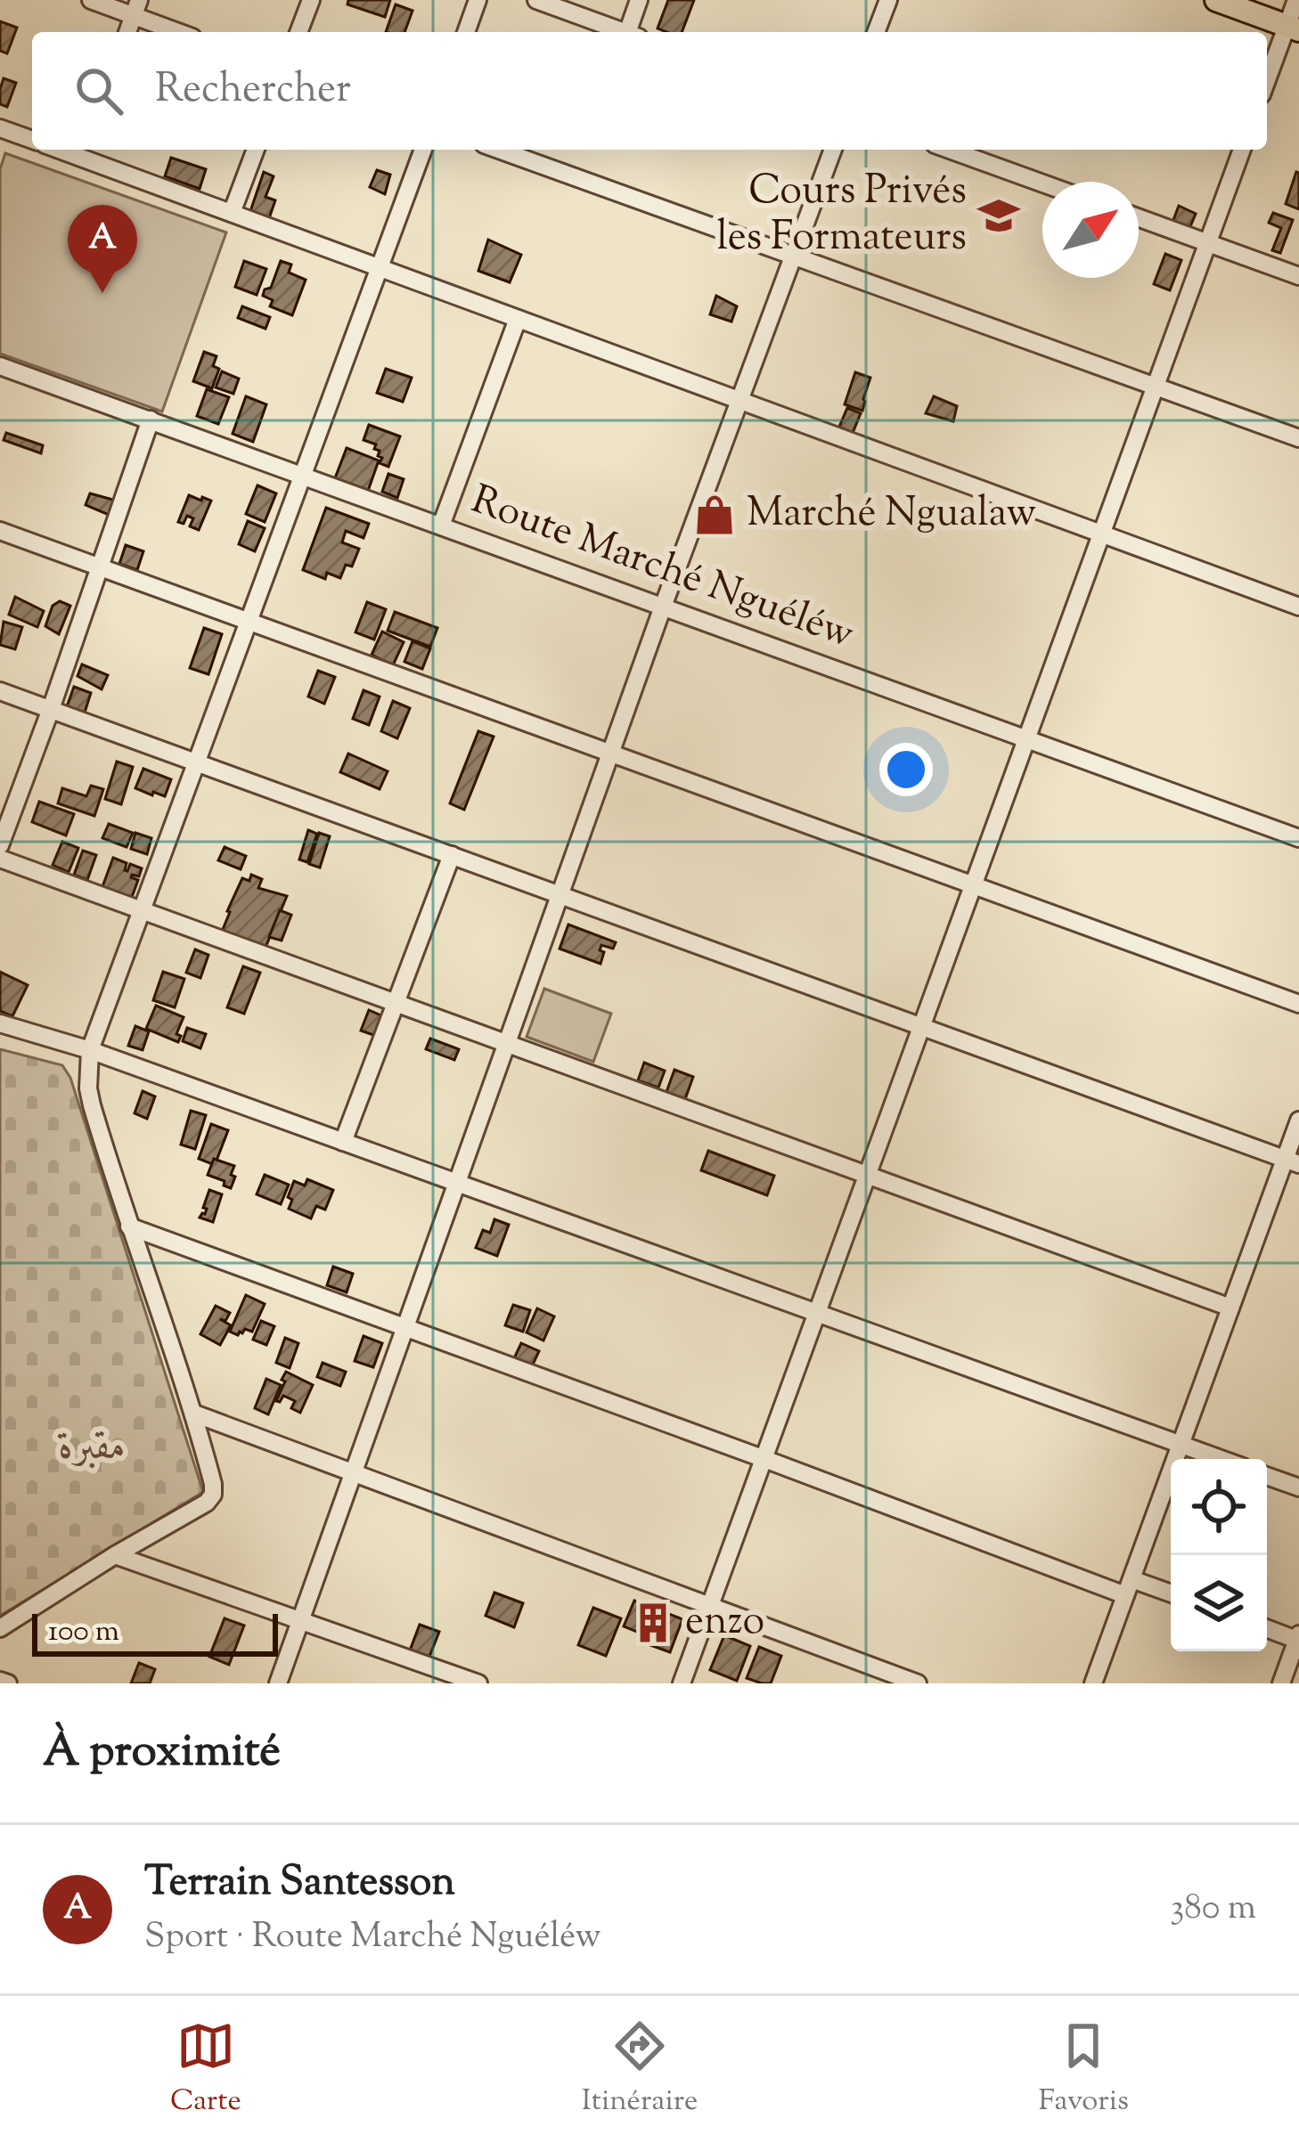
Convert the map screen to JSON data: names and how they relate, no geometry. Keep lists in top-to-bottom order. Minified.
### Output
{"streets":{"street":["Route Marché Nguéléw"]},"parks":["مقبرة"],"places":{"school or university":["Cours Privés les Formateurs"],"shop":["Marché Ngualaw"],"building":["enzo"]},"scale_bar":"100 m","north":"top right","page":{"search":"Rechercher","pins":"A","scale":"100 m","heading":"À proximité","list":[{"mark":"A","name":"Terrain Santesson","note":"Sport · Route Marché Nguéléw","value":"380 m"}],"nav":["Carte","Itinéraire","Favoris"]}}
